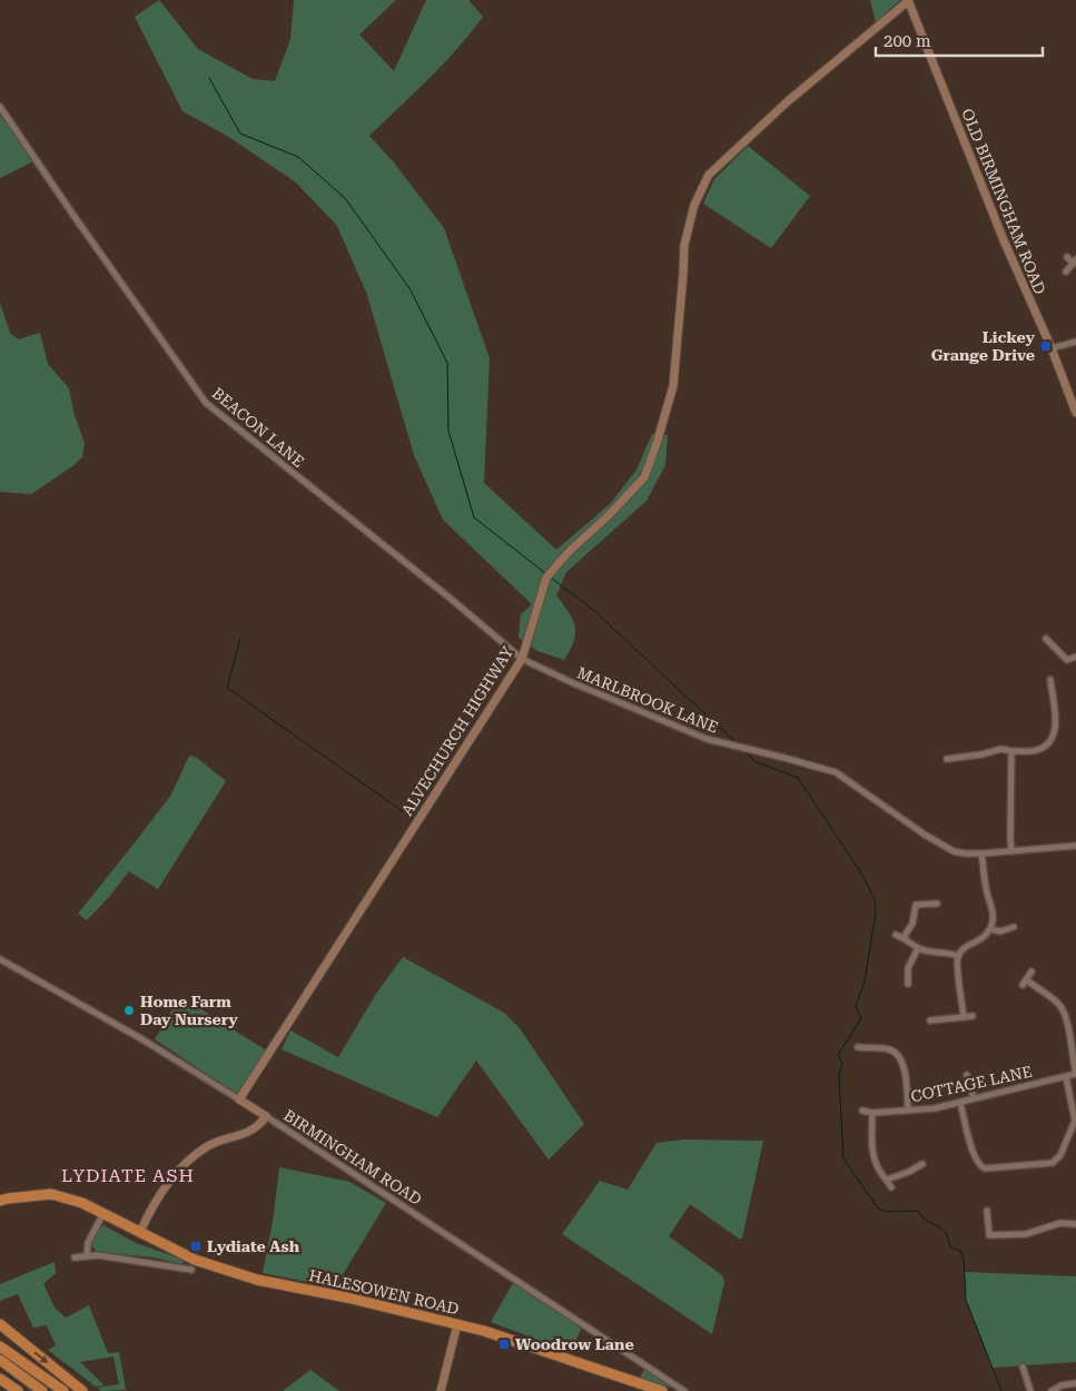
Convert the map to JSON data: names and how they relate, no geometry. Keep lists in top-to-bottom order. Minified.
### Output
{"streets":{"highway":["HALESOWEN ROAD"],"street":["OLD BIRMINGHAM ROAD","BEACON LANE","MARLBROOK LANE","ALVECHURCH HIGHWAY","COTTAGE LANE","BIRMINGHAM ROAD"]},"crossings":[["OLD BIRMINGHAM ROAD","ALVECHURCH HIGHWAY"],["BEACON LANE","MARLBROOK LANE"],["BEACON LANE","ALVECHURCH HIGHWAY"],["MARLBROOK LANE","ALVECHURCH HIGHWAY"],["ALVECHURCH HIGHWAY","BIRMINGHAM ROAD"]],"districts":["LYDIATE ASH"],"places":{"transit":["Lickey Grange Drive","Lydiate Ash","Woodrow Lane"],"other":["Home Farm Day Nursery"]},"scale_bar":"200 m"}
